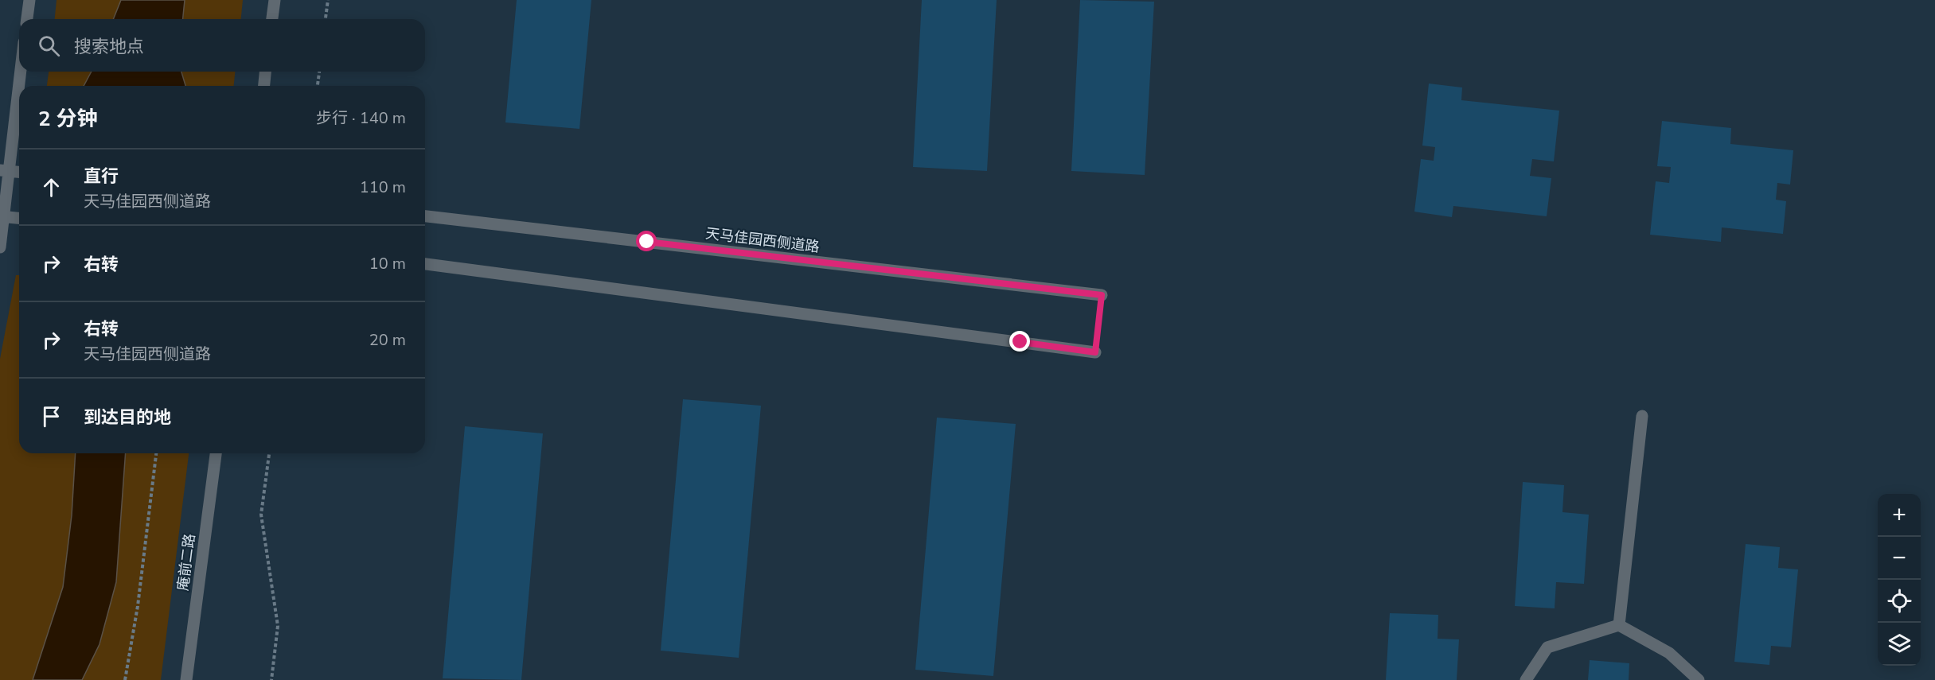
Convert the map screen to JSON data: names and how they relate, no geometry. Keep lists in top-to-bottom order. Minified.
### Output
{"streets":{"street":["天马佳园西侧道路","庵前二路"]},"page":{"search":"搜索地点","heading":["2 分钟","步行 · 140 m"],"list":[["直行","天马佳园西侧道路","110 m"],["右转","10 m"],["右转","天马佳园西侧道路","20 m"],"到达目的地"],"map_buttons":["+","−"]}}
